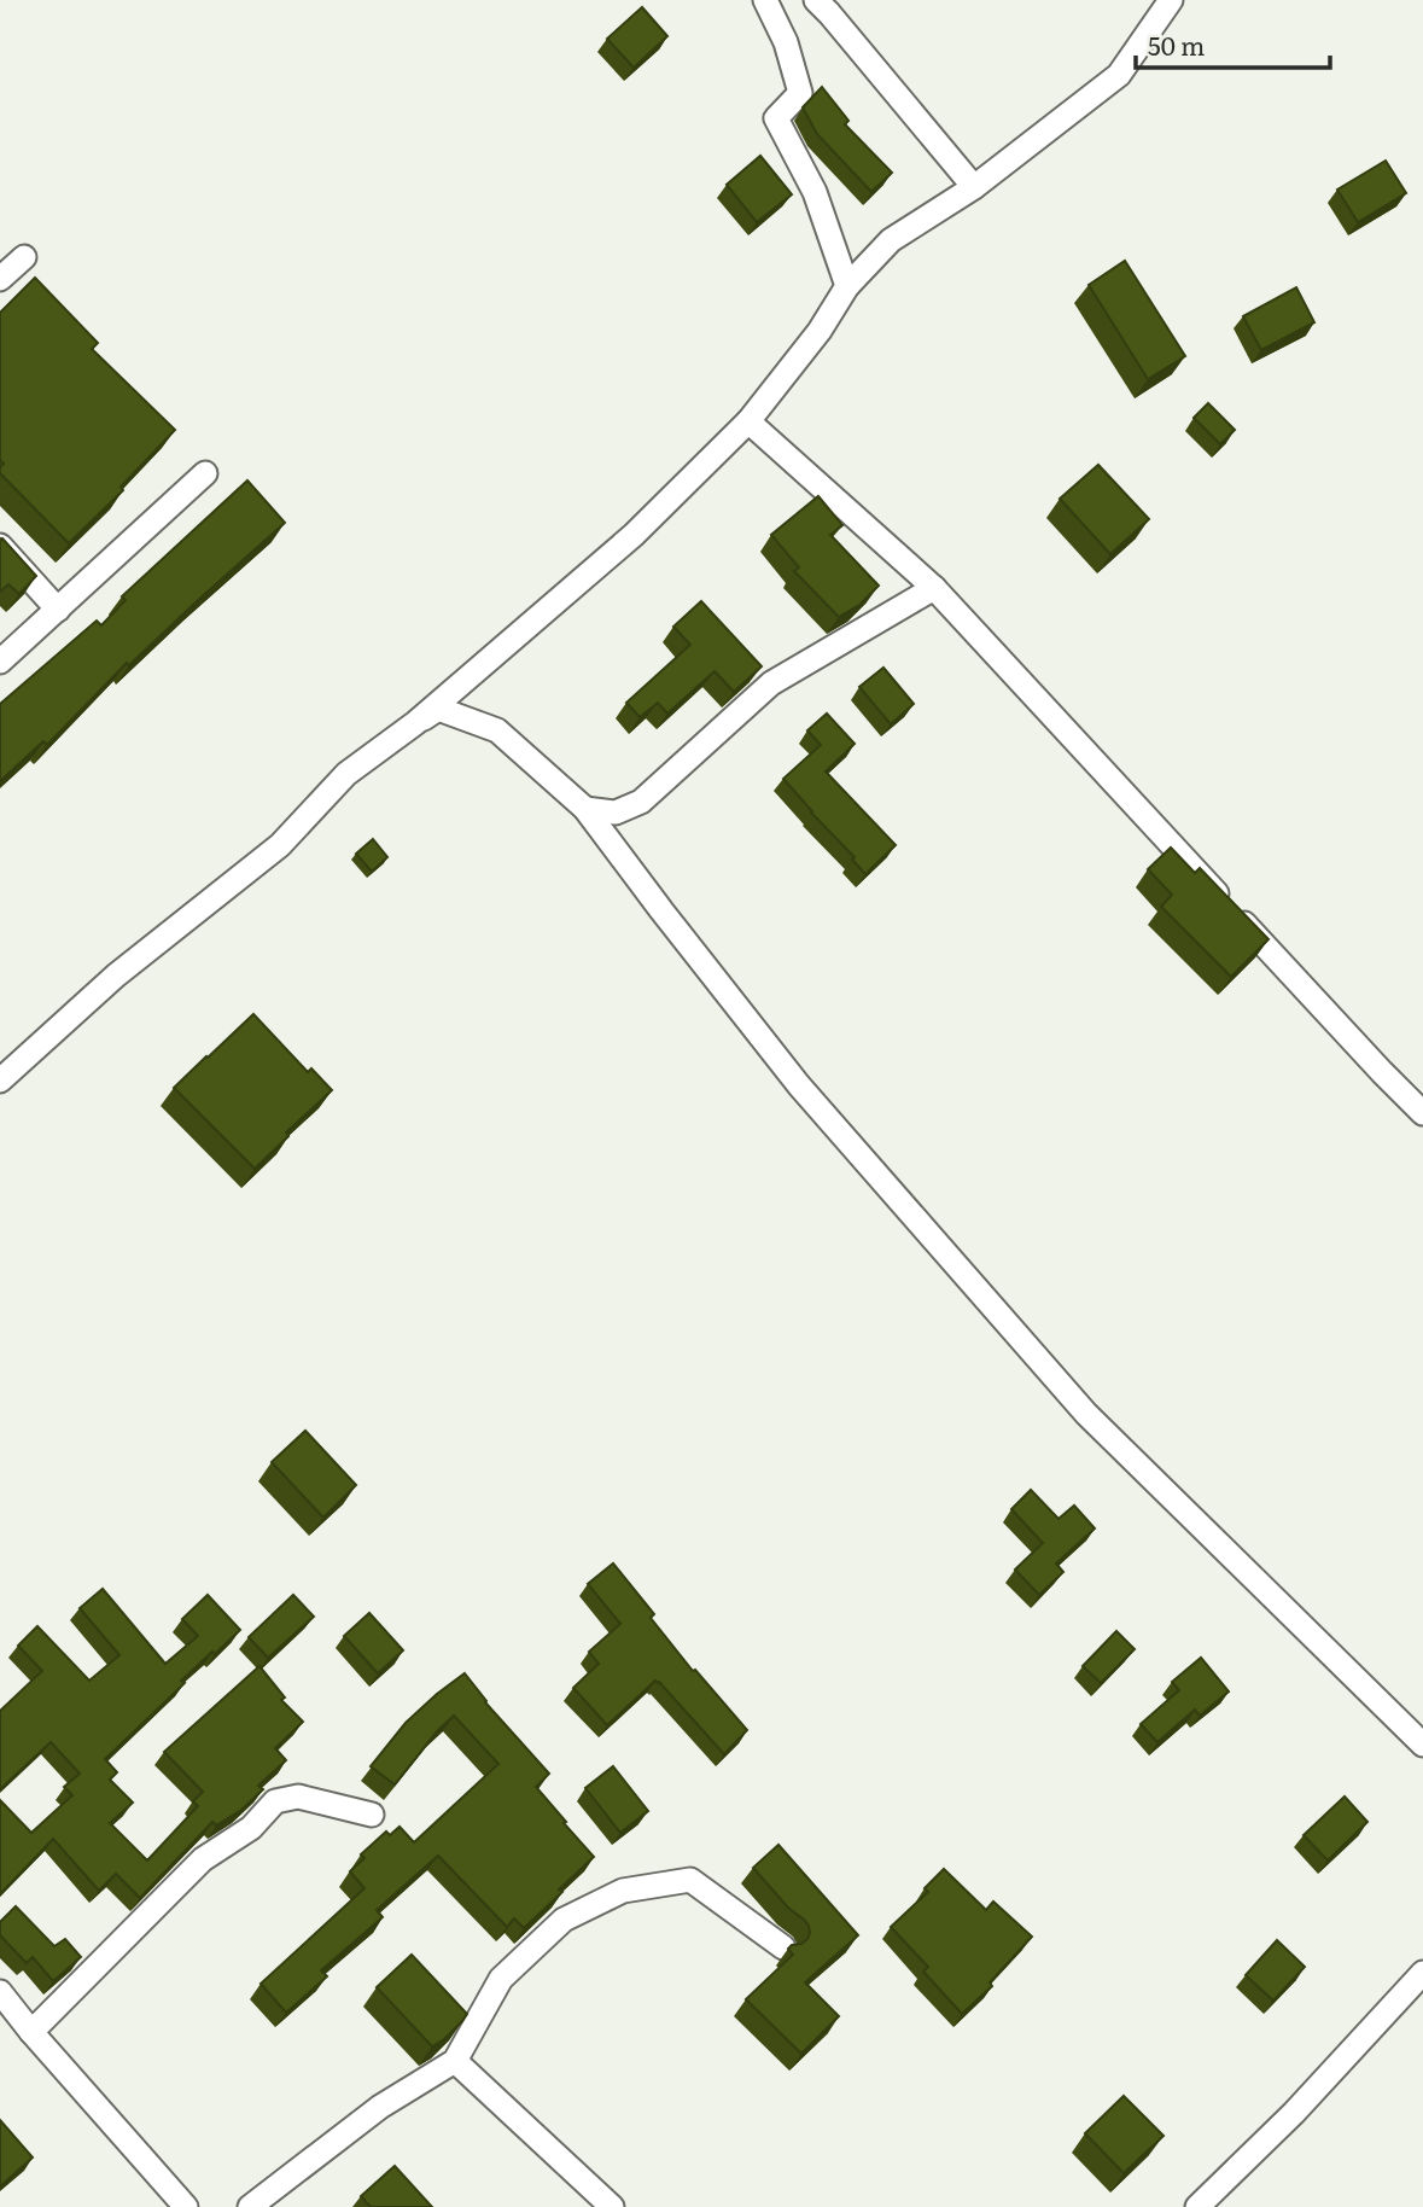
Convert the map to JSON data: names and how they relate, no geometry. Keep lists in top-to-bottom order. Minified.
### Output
{"scale_bar":"50 m"}
